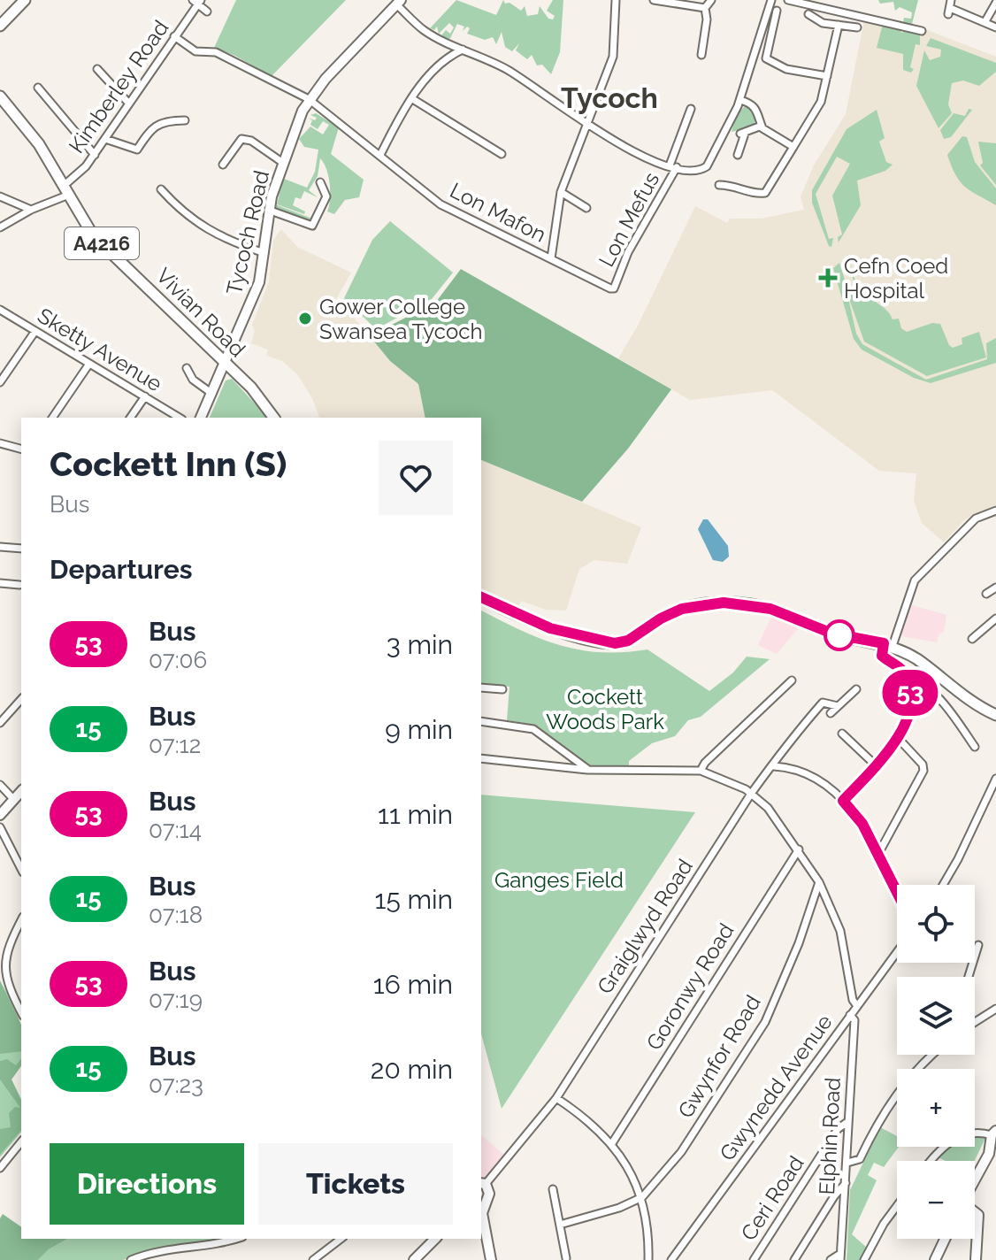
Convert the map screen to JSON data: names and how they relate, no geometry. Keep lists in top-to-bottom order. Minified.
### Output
{"streets":{"main road":["A4216","Vivian Road"],"street":["Kimberley Road","Lon Mafon","Lon Mefus","Tycoch Road","Sketty Avenue","Graiglwyd Road","Goronwy Road","Gwynfor Road","Gwynedd Avenue","Elphin Road","Ceri Road"]},"crossings":[["Kimberley Road","Lon Mafon"],["Kimberley Road","Vivian Road"],["Lon Mafon","Lon Mefus"],["Lon Mafon","Tycoch Road"],["Tycoch Road","Vivian Road"],["Gwynedd Avenue","Elphin Road"],["Elphin Road","Ceri Road"]],"districts":["Tycoch"],"parks":["Cockett Woods Park","Ganges Field"],"places":{"health":["Cefn Coed Hospital"],"other":["Gower College Swansea Tycoch"]},"lines":["bus line 53"],"page":{"on_map":"53","heading":[["Cockett Inn (S)","Bus"],"Departures"],"list":[{"mark":"53","name":"Bus","note":"07:06","value":"3 min"},{"mark":"15","name":"Bus","note":"07:12","value":"9 min"},{"mark":"53","name":"Bus","note":"07:14","value":"11 min"},{"mark":"15","name":"Bus","note":"07:18","value":"15 min"},{"mark":"53","name":"Bus","note":"07:19","value":"16 min"},{"mark":"15","name":"Bus","note":"07:23","value":"20 min"}],"map_buttons":["+","−"],"buttons":["Directions","Tickets"]}}
